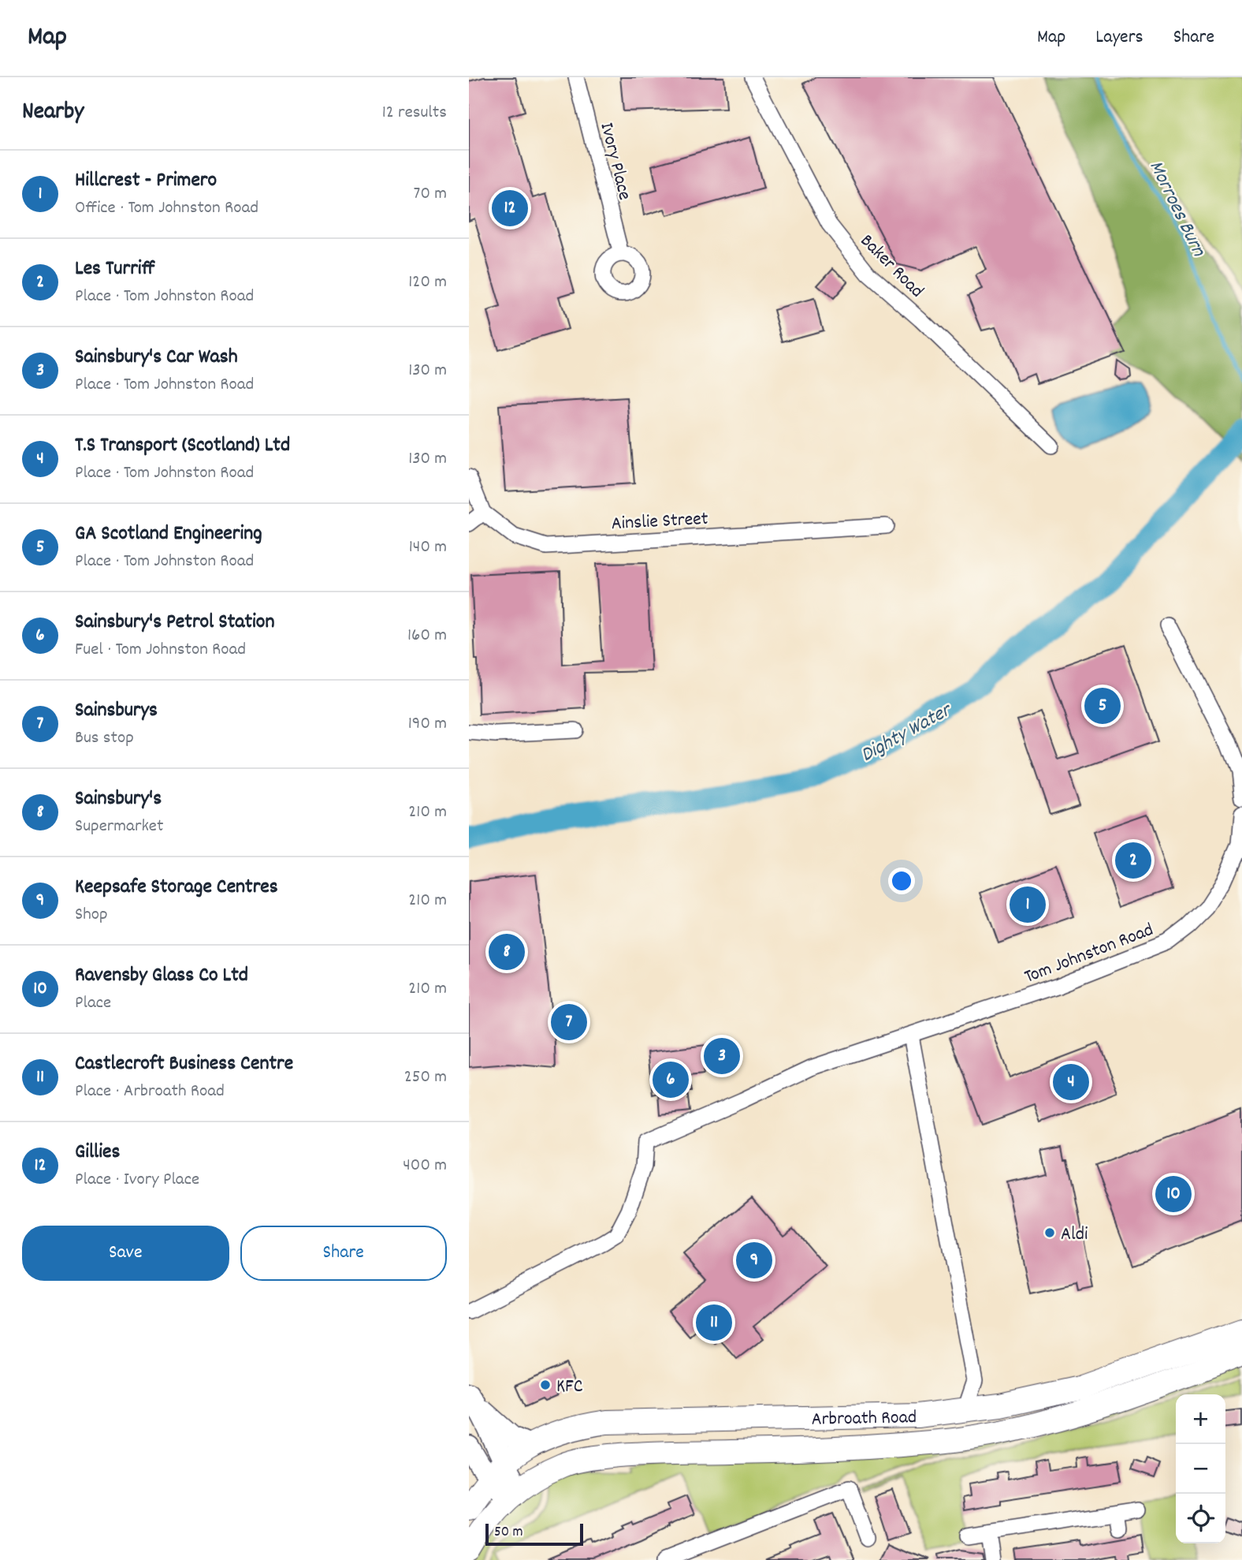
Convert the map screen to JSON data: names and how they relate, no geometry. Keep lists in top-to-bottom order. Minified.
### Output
{"streets":{"main road":["Arbroath Road"],"street":["Ivory Place","Baker Road","Ainslie Street","Tom Johnston Road"]},"water":["Morroes Burn","Dighty Water"],"places":["Aldi","KFC"],"scale_bar":"50 m","page":{"header":"Map","nav":["Map","Layers","Share"],"heading":["Nearby","12 results"],"list":[{"mark":"1","name":"Hillcrest - Primero","note":"Office · Tom Johnston Road","value":"70 m"},{"mark":"2","name":"Les Turriff","note":"Place · Tom Johnston Road","value":"120 m"},{"mark":"3","name":"Sainsbury's Car Wash","note":"Place · Tom Johnston Road","value":"130 m"},{"mark":"4","name":"T.S Transport (Scotland) Ltd","note":"Place · Tom Johnston Road","value":"130 m"},{"mark":"5","name":"GA Scotland Engineering","note":"Place · Tom Johnston Road","value":"140 m"},{"mark":"6","name":"Sainsbury's Petrol Station","note":"Fuel · Tom Johnston Road","value":"160 m"},{"mark":"7","name":"Sainsburys","note":"Bus stop","value":"190 m"},{"mark":"8","name":"Sainsbury's","note":"Supermarket","value":"210 m"},{"mark":"9","name":"Keepsafe Storage Centres","note":"Shop","value":"210 m"},{"mark":"10","name":"Ravensby Glass Co Ltd","note":"Place","value":"210 m"},{"mark":"11","name":"Castlecroft Business Centre","note":"Place · Arbroath Road","value":"250 m"},{"mark":"12","name":"Gillies","note":"Place · Ivory Place","value":"400 m"}],"pins":["12","5","2","1","8","7","3","6","4","10","9","11"],"buttons":["Save","Share"],"map_buttons":["+","−"],"scale":"50 m"}}
